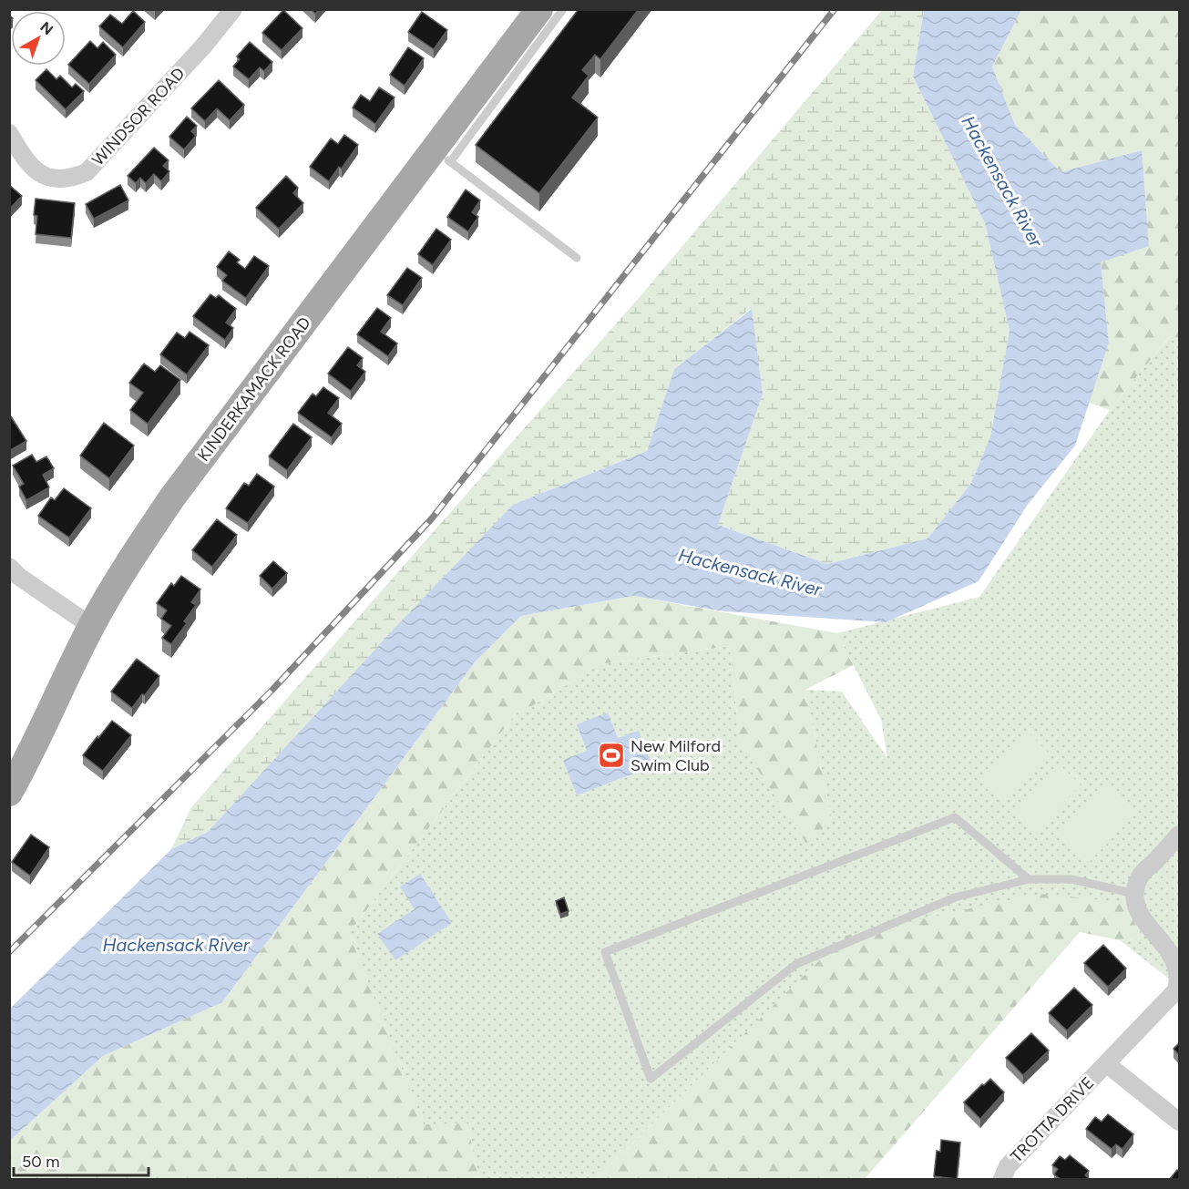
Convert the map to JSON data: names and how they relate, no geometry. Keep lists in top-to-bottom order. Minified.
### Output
{"streets":{"main road":["KINDERKAMACK ROAD"],"street":["WINDSOR ROAD","TROTTA DRIVE"]},"water":["Hackensack River"],"places":{"sports":["New Milford Swim Club"]},"scale_bar":"50 m","north":"top right"}
